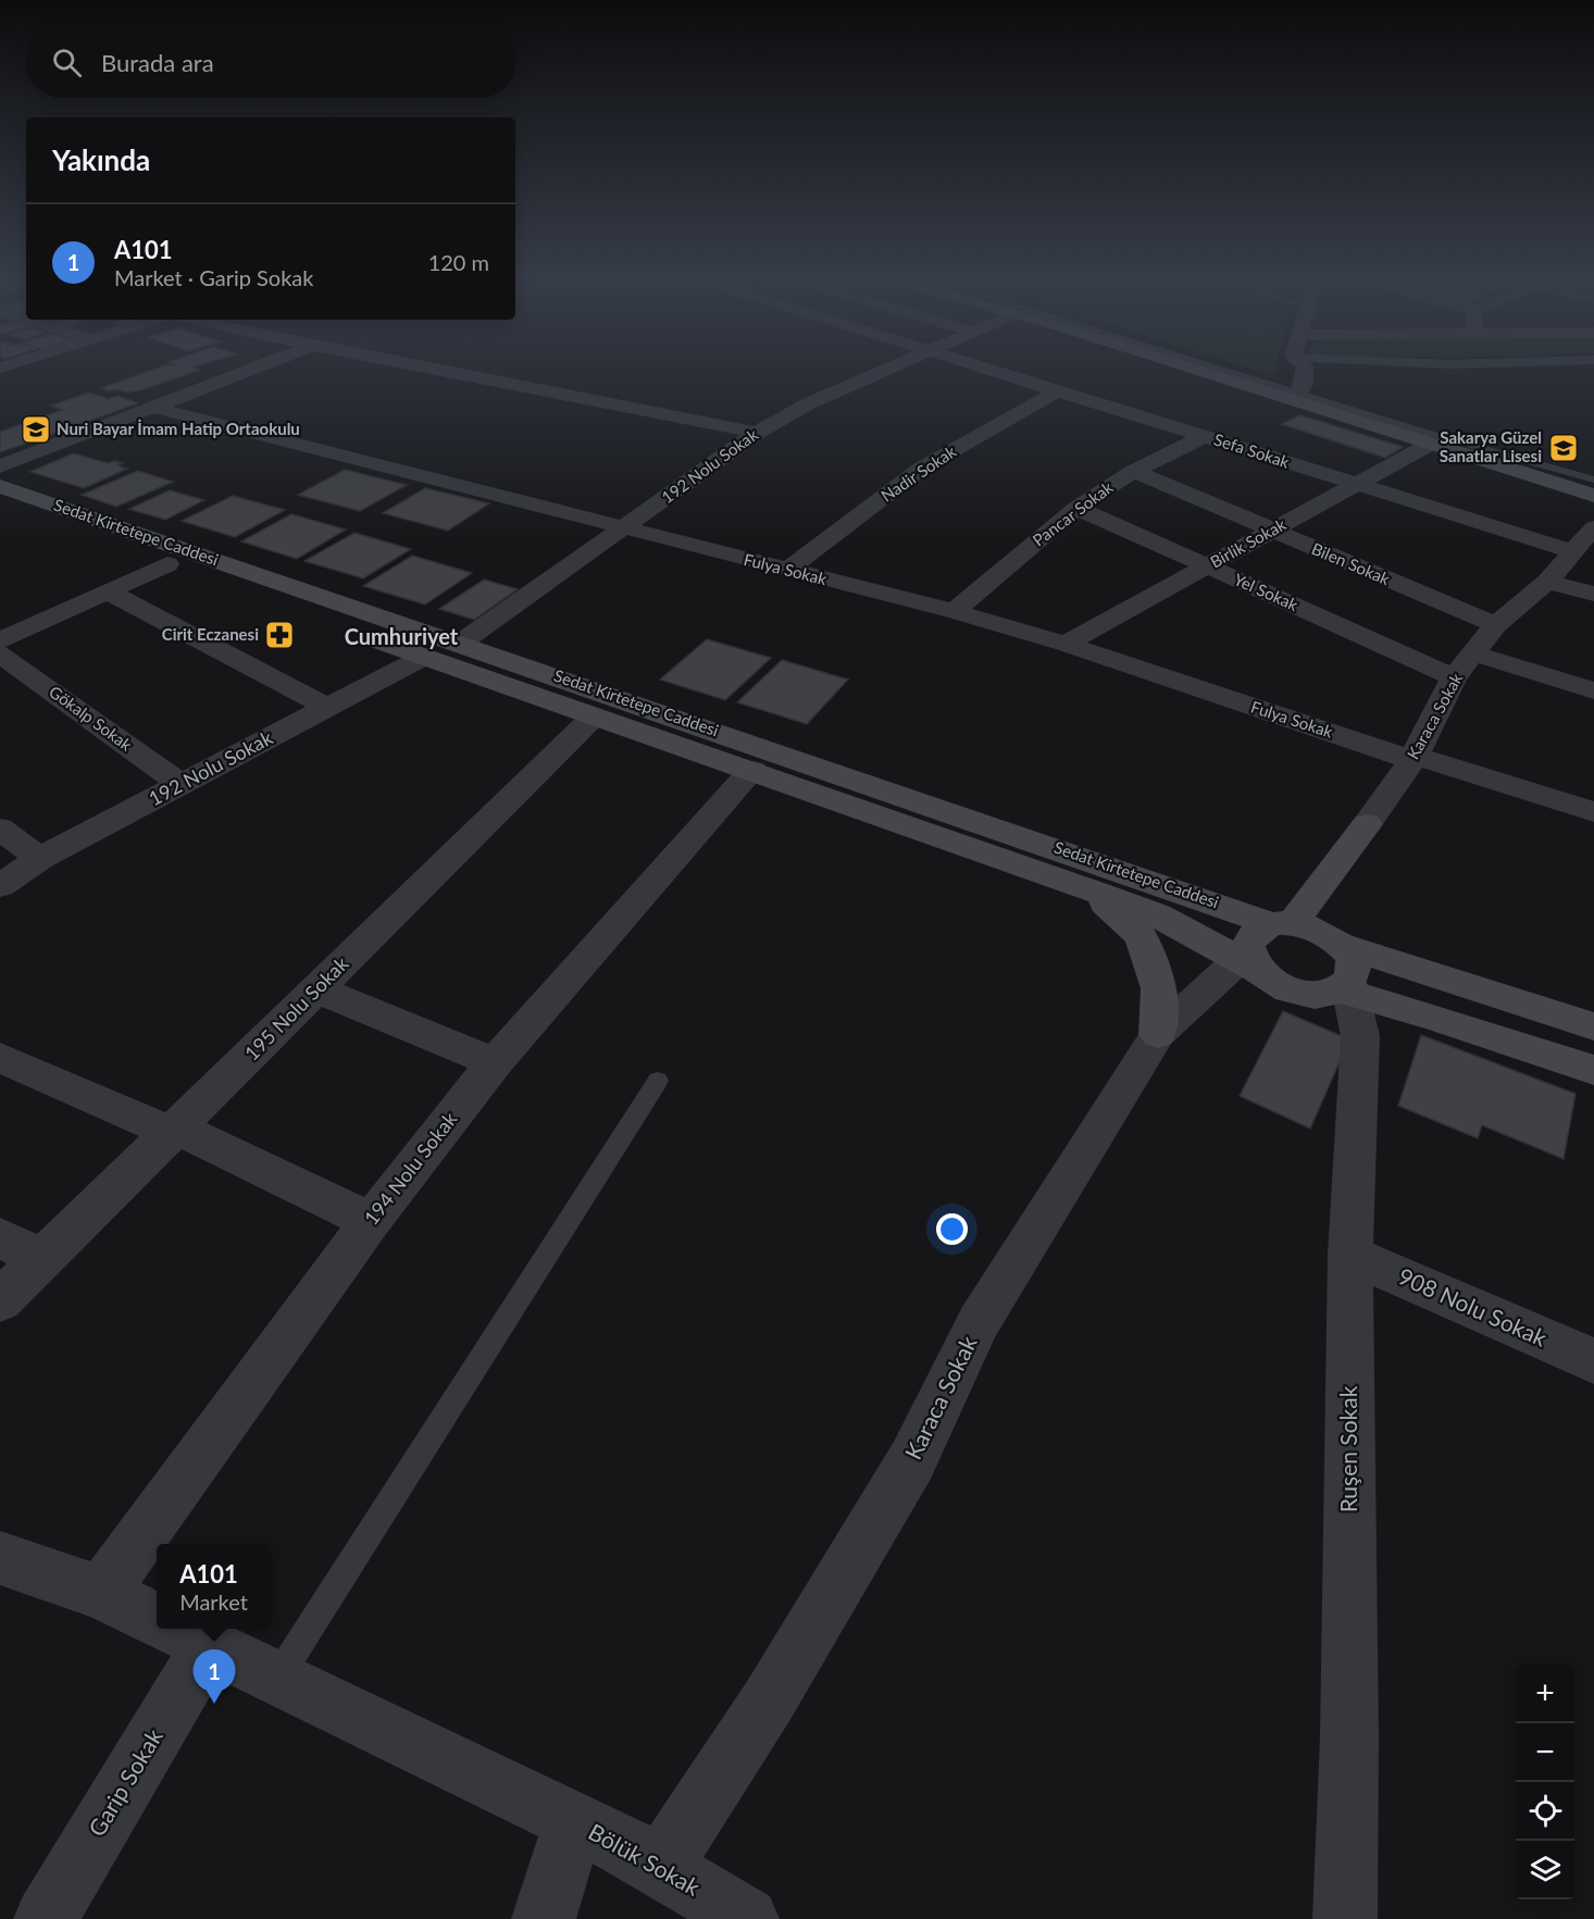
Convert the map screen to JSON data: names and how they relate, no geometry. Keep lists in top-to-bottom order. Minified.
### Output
{"streets":{"main road":["Sedat Kirtetepe Caddesi"],"street":["Sefa Sokak","192 Nolu Sokak","Nadir Sokak","Pancar Sokak","Birlik Sokak","Bilen Sokak","Fulya Sokak","Yel Sokak","Karaca Sokak","Gökalp Sokak","195 Nolu Sokak","194 Nolu Sokak","908 Nolu Sokak","Ruşen Sokak","Garip Sokak","Bölük Sokak"]},"crossings":[["Sefa Sokak","Nadir Sokak"],["Sefa Sokak","Pancar Sokak"],["Sefa Sokak","Birlik Sokak"],["Sefa Sokak","Karaca Sokak"],["192 Nolu Sokak","Sedat Kirtetepe Caddesi"],["192 Nolu Sokak","Fulya Sokak"],["192 Nolu Sokak","Gökalp Sokak"],["Nadir Sokak","Fulya Sokak"],["Pancar Sokak","Bilen Sokak"],["Pancar Sokak","Fulya Sokak"],["Pancar Sokak","Yel Sokak"],["Sedat Kirtetepe Caddesi","Karaca Sokak"],["Sedat Kirtetepe Caddesi","195 Nolu Sokak"],["Sedat Kirtetepe Caddesi","194 Nolu Sokak"],["Birlik Sokak","Bilen Sokak"],["Birlik Sokak","Fulya Sokak"],["Birlik Sokak","Yel Sokak"],["Bilen Sokak","Karaca Sokak"],["Fulya Sokak","Karaca Sokak"],["Yel Sokak","Karaca Sokak"],["Karaca Sokak","Bölük Sokak"],["194 Nolu Sokak","Bölük Sokak"],["908 Nolu Sokak","Ruşen Sokak"],["Garip Sokak","Bölük Sokak"]],"districts":["Cumhuriyet"],"places":{"school or university":["Nuri Bayar İmam Hatip Ortaokulu","Sakarya Güzel Sanatlar Lisesi"],"pharmacy":["Cirit Eczanesi"]},"page":{"search":"Burada ara","heading":"Yakında","list":[{"mark":"1","name":"A101","note":"Market · Garip Sokak","value":"120 m"}],"popup":["A101","Market"],"pins":"1","map_buttons":["+","−"]}}
